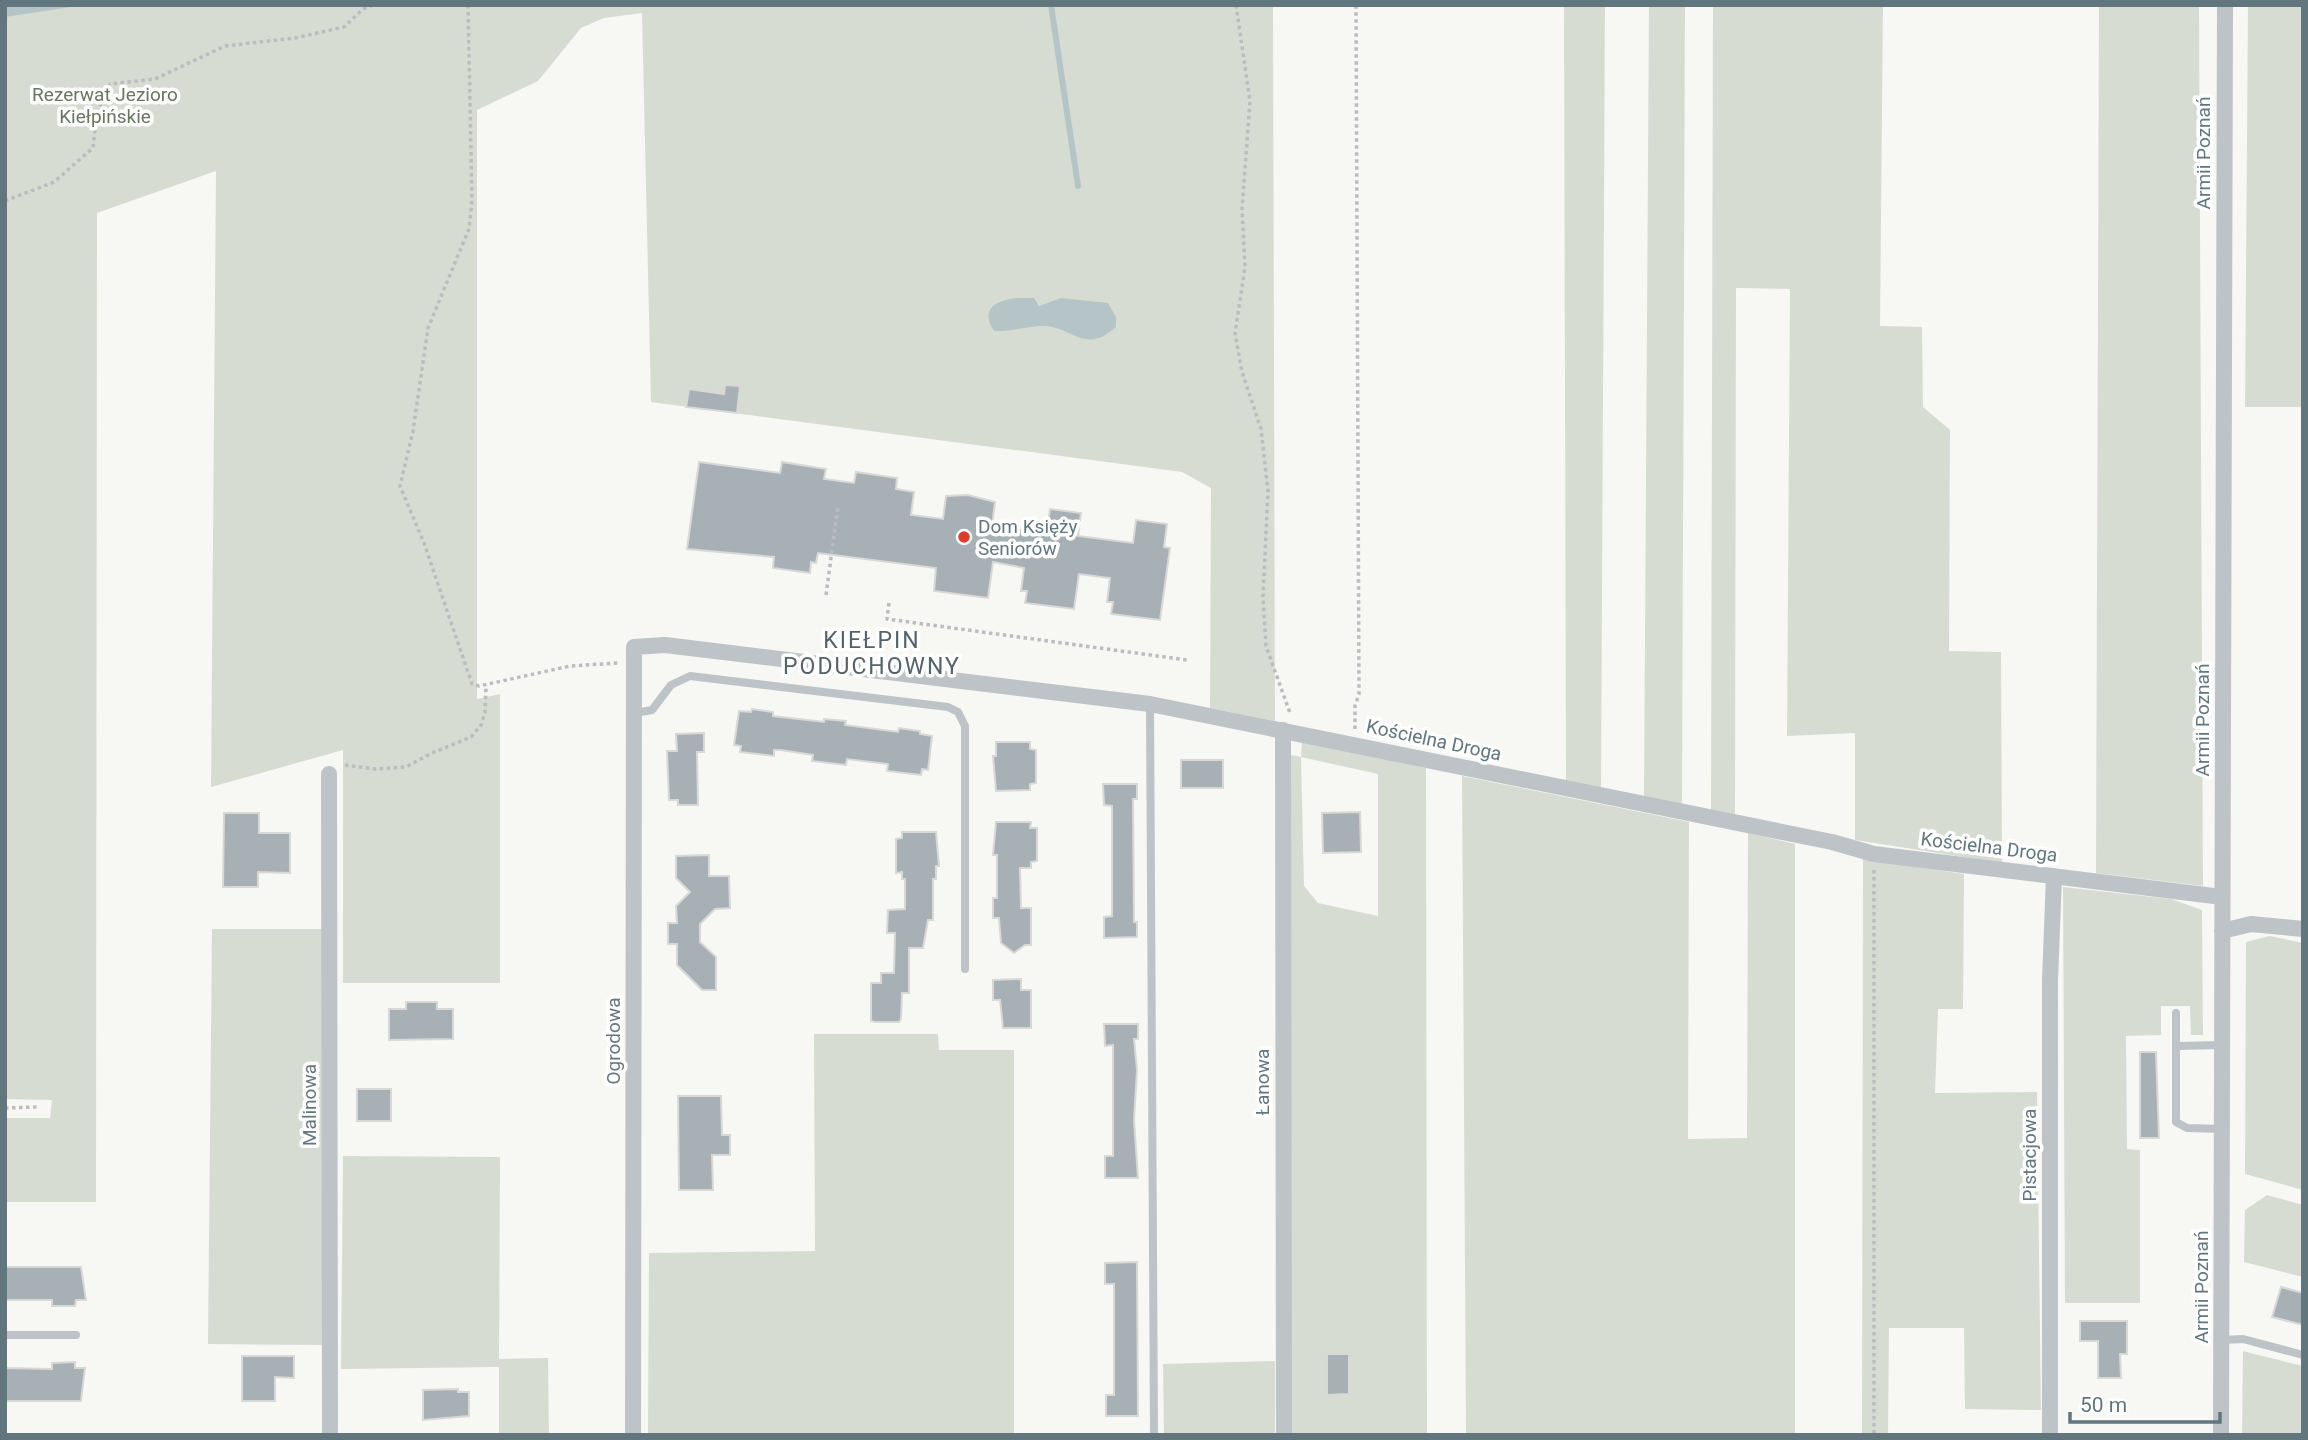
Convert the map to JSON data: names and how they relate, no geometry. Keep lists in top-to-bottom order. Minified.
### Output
{"streets":{"street":["Armii Poznań","Kościelna Droga","Ogrodowa","Łanowa","Malinowa","Pistacjowa"]},"crossings":[["Armii Poznań","Kościelna Droga"],["Kościelna Droga","Ogrodowa"],["Kościelna Droga","Łanowa"],["Kościelna Droga","Pistacjowa"]],"districts":["KIEŁPIN PODUCHOWNY"],"parks":["Rezerwat Jezioro Kiełpińskie"],"places":["Dom Księży Seniorów"],"scale_bar":"50 m"}
